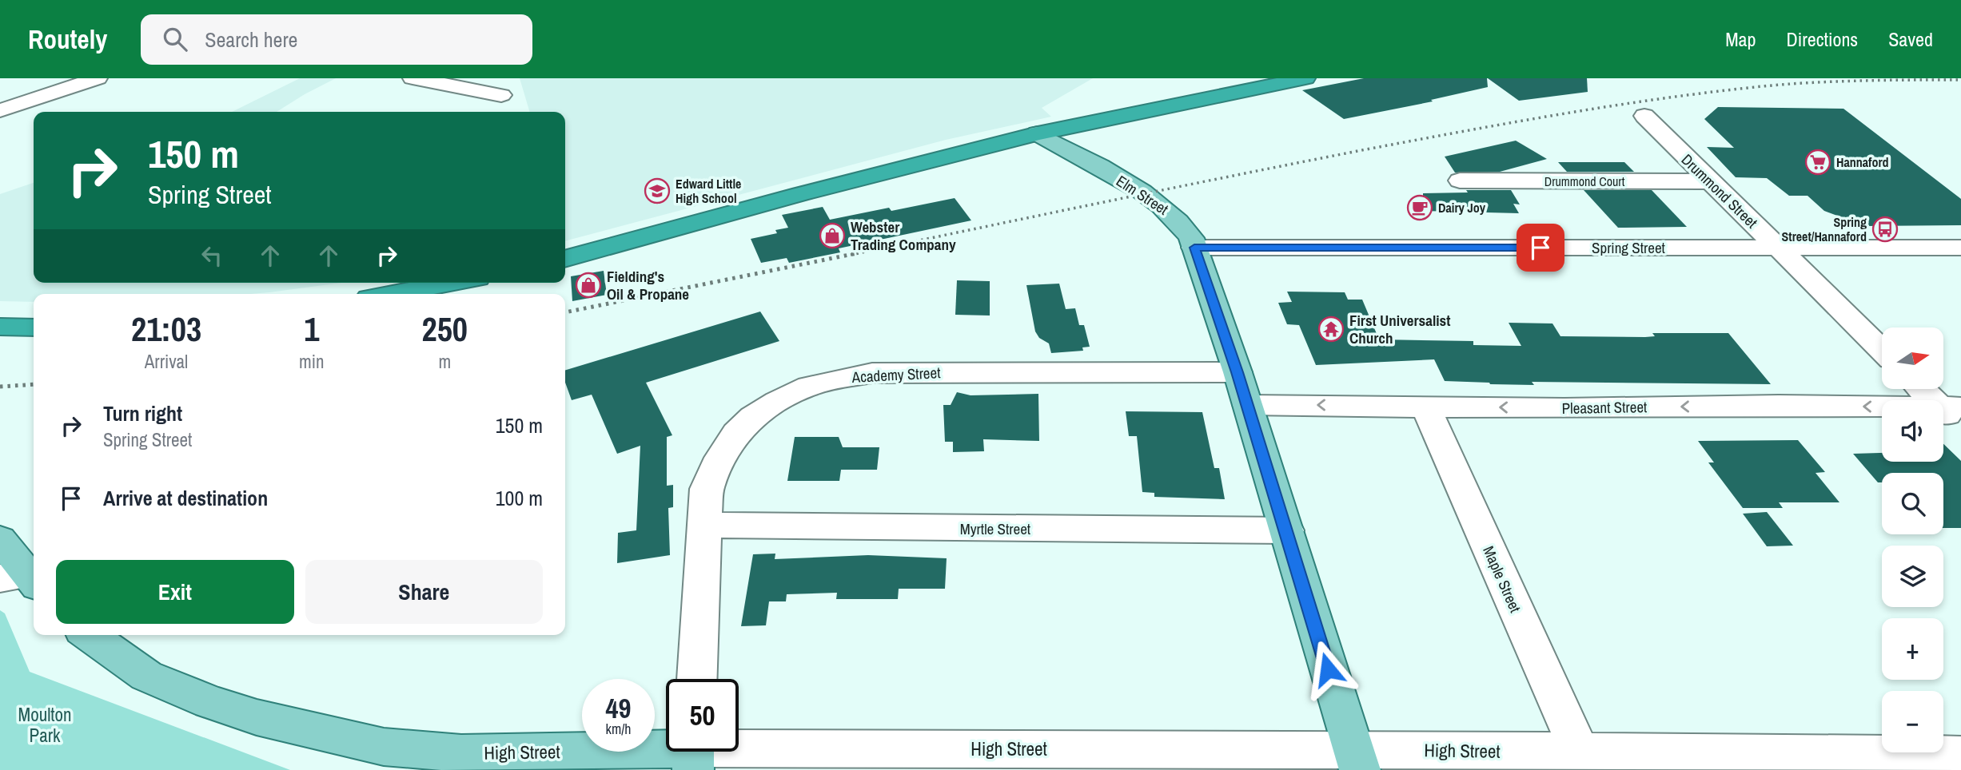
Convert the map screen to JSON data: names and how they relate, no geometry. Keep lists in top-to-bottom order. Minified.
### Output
{"streets":{"main road":["Elm Street","High Street"],"street":["Drummond Court","Drummond Street","Spring Street","Academy Street","Pleasant Street","Myrtle Street","Maple Street"]},"crossings":[["Drummond Court","Drummond Street"],["Drummond Street","Spring Street"],["Elm Street","Spring Street"],["Elm Street","Academy Street"],["Elm Street","Pleasant Street"],["Elm Street","Myrtle Street"],["Elm Street","High Street"],["Academy Street","Myrtle Street"],["Pleasant Street","Maple Street"],["Maple Street","High Street"]],"one_way":["Pleasant Street"],"parks":["Moulton Park"],"places":{"supermarket":["Hannaford"],"school or university":["Edward Little High School"],"cafe":["Dairy Joy"],"bus stop":["Spring Street/Hannaford"],"shop":["Webster Trading Company","Fielding's Oil & Propane"],"temple":["First Universalist Church"]},"north":"right","page":{"header":"Routely","search":"Search here","nav":["Map","Directions","Saved"],"turn":["150 m","Spring Street"],"eta":["21:03","Arrival","1","min","250","m"],"map_buttons":["+","−"],"list":[{"name":"Turn right","note":"Spring Street","value":"150 m"},{"name":"Arrive at destination","value":"100 m"}],"buttons":["Exit","Share"],"speed":"49 km/h","limit":"50"}}
